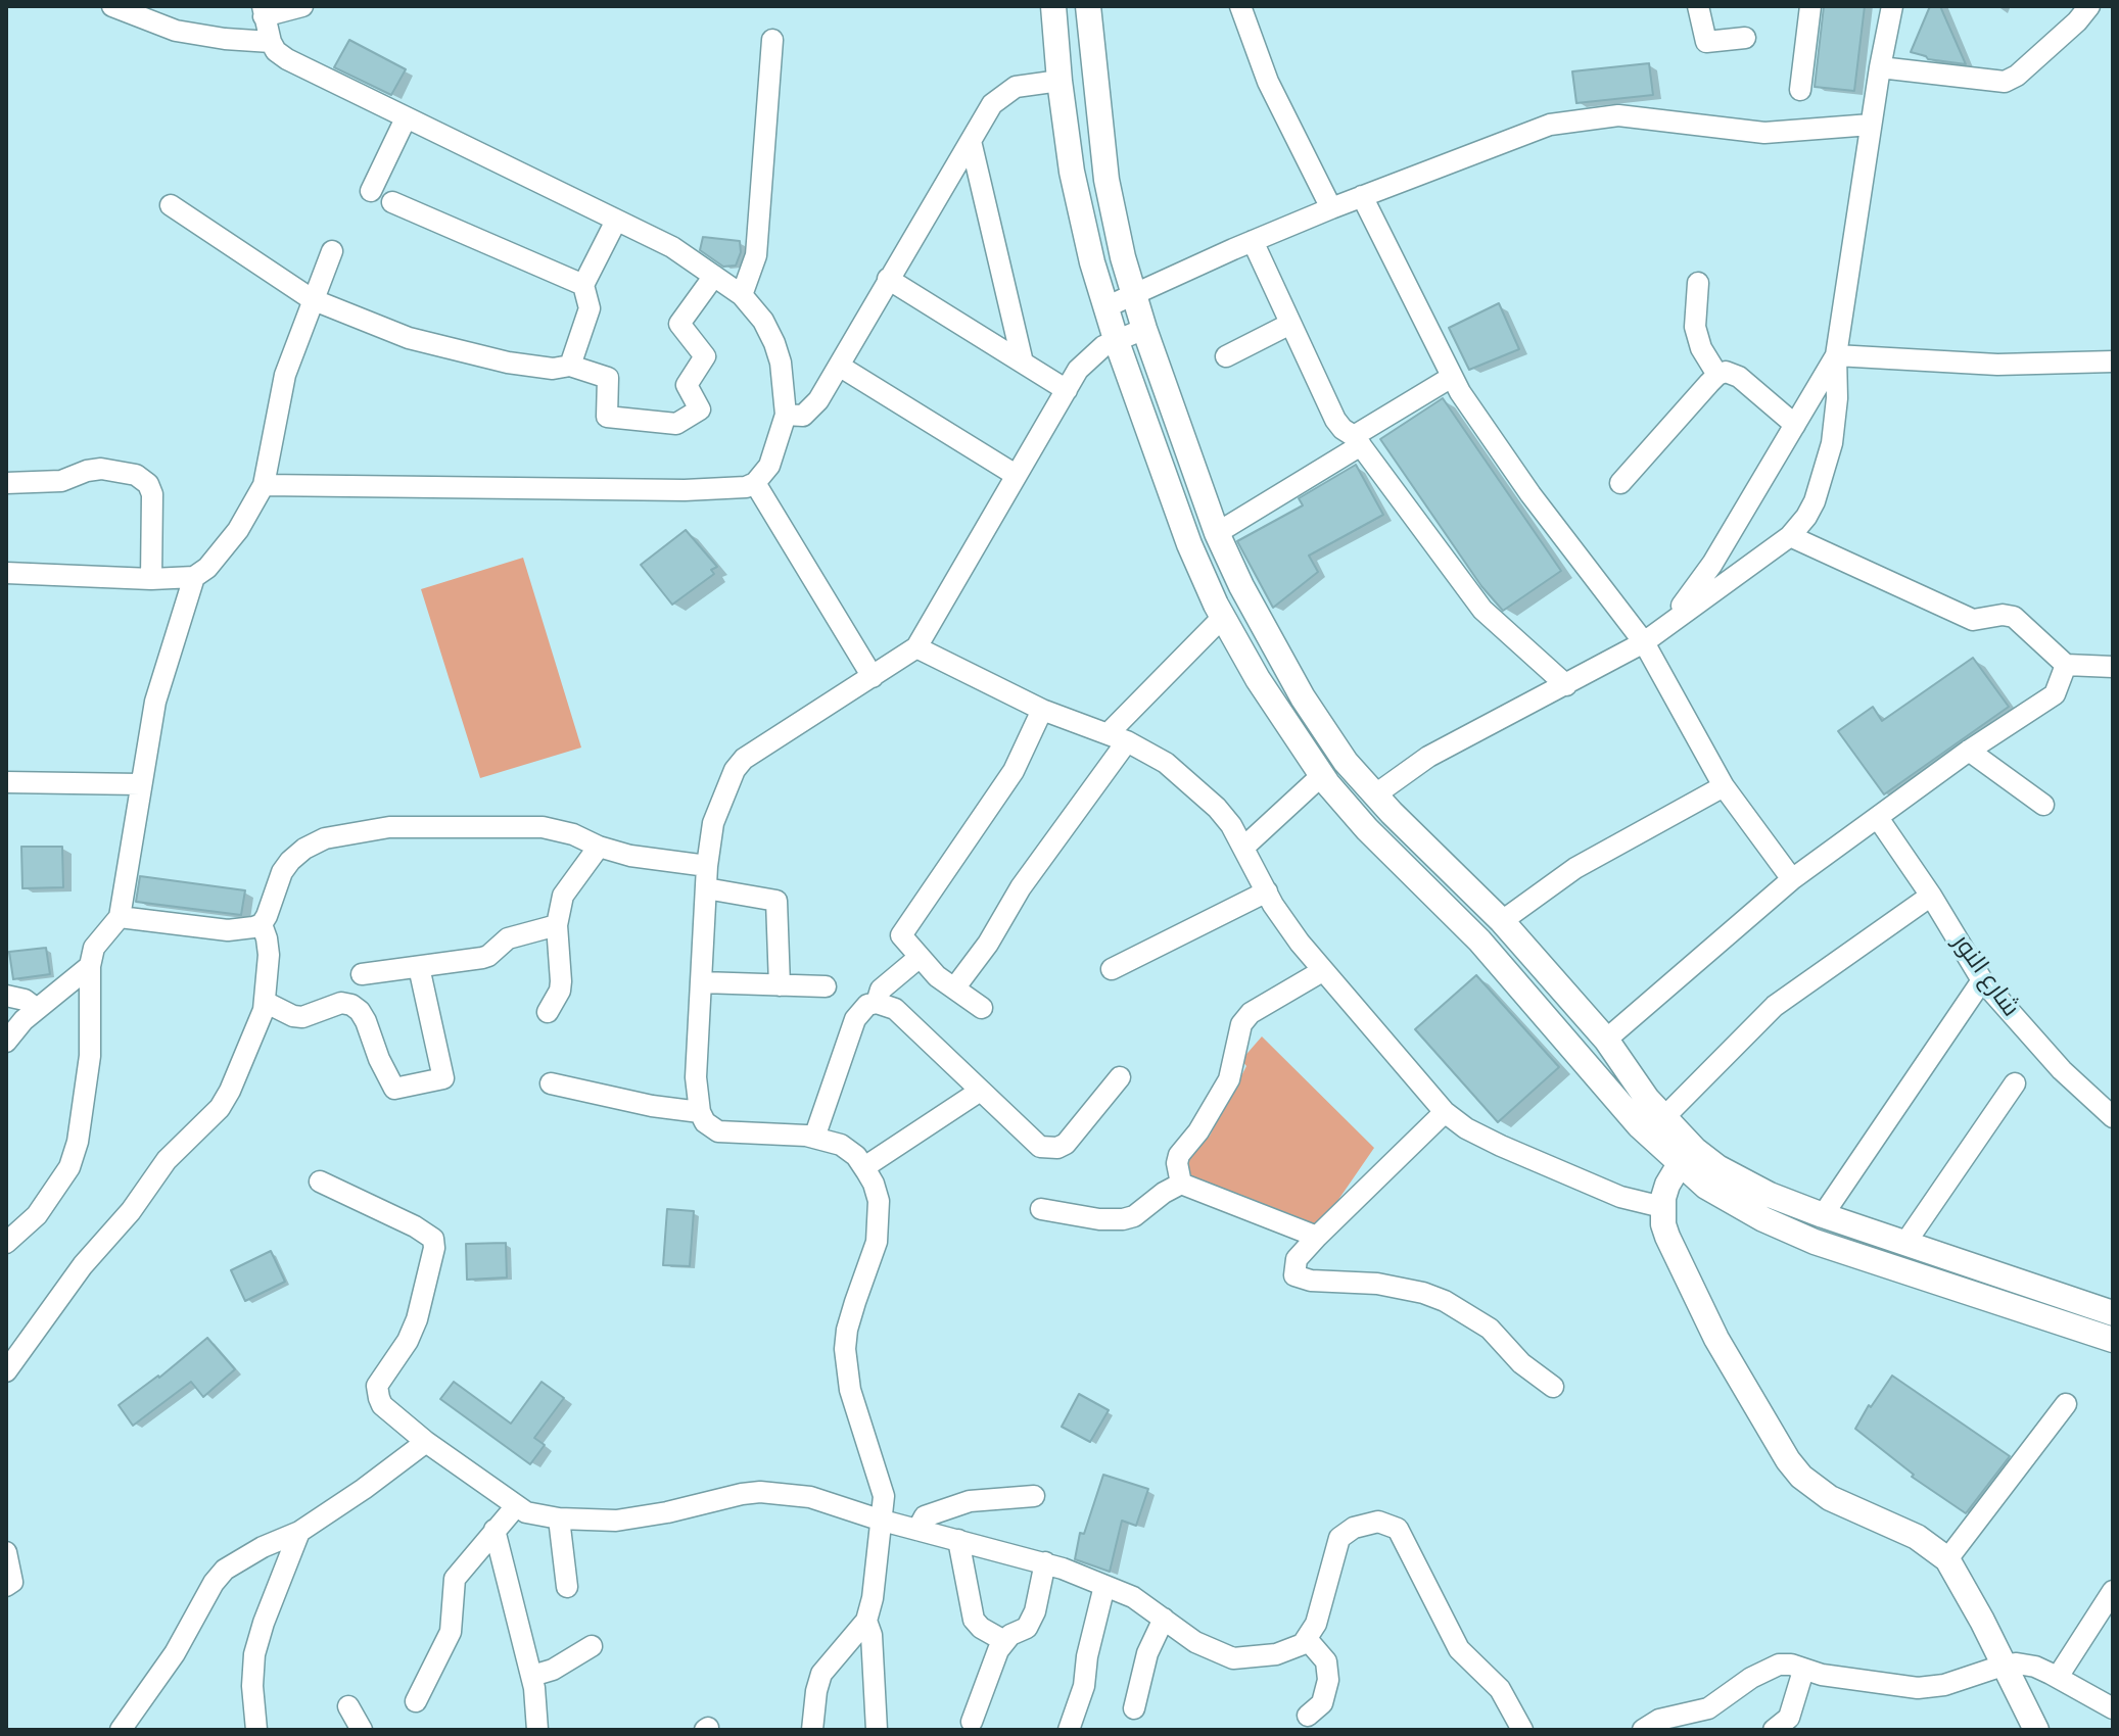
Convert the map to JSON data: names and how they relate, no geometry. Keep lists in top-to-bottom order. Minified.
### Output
{"streets":{"street":["شارع النور"]}}
